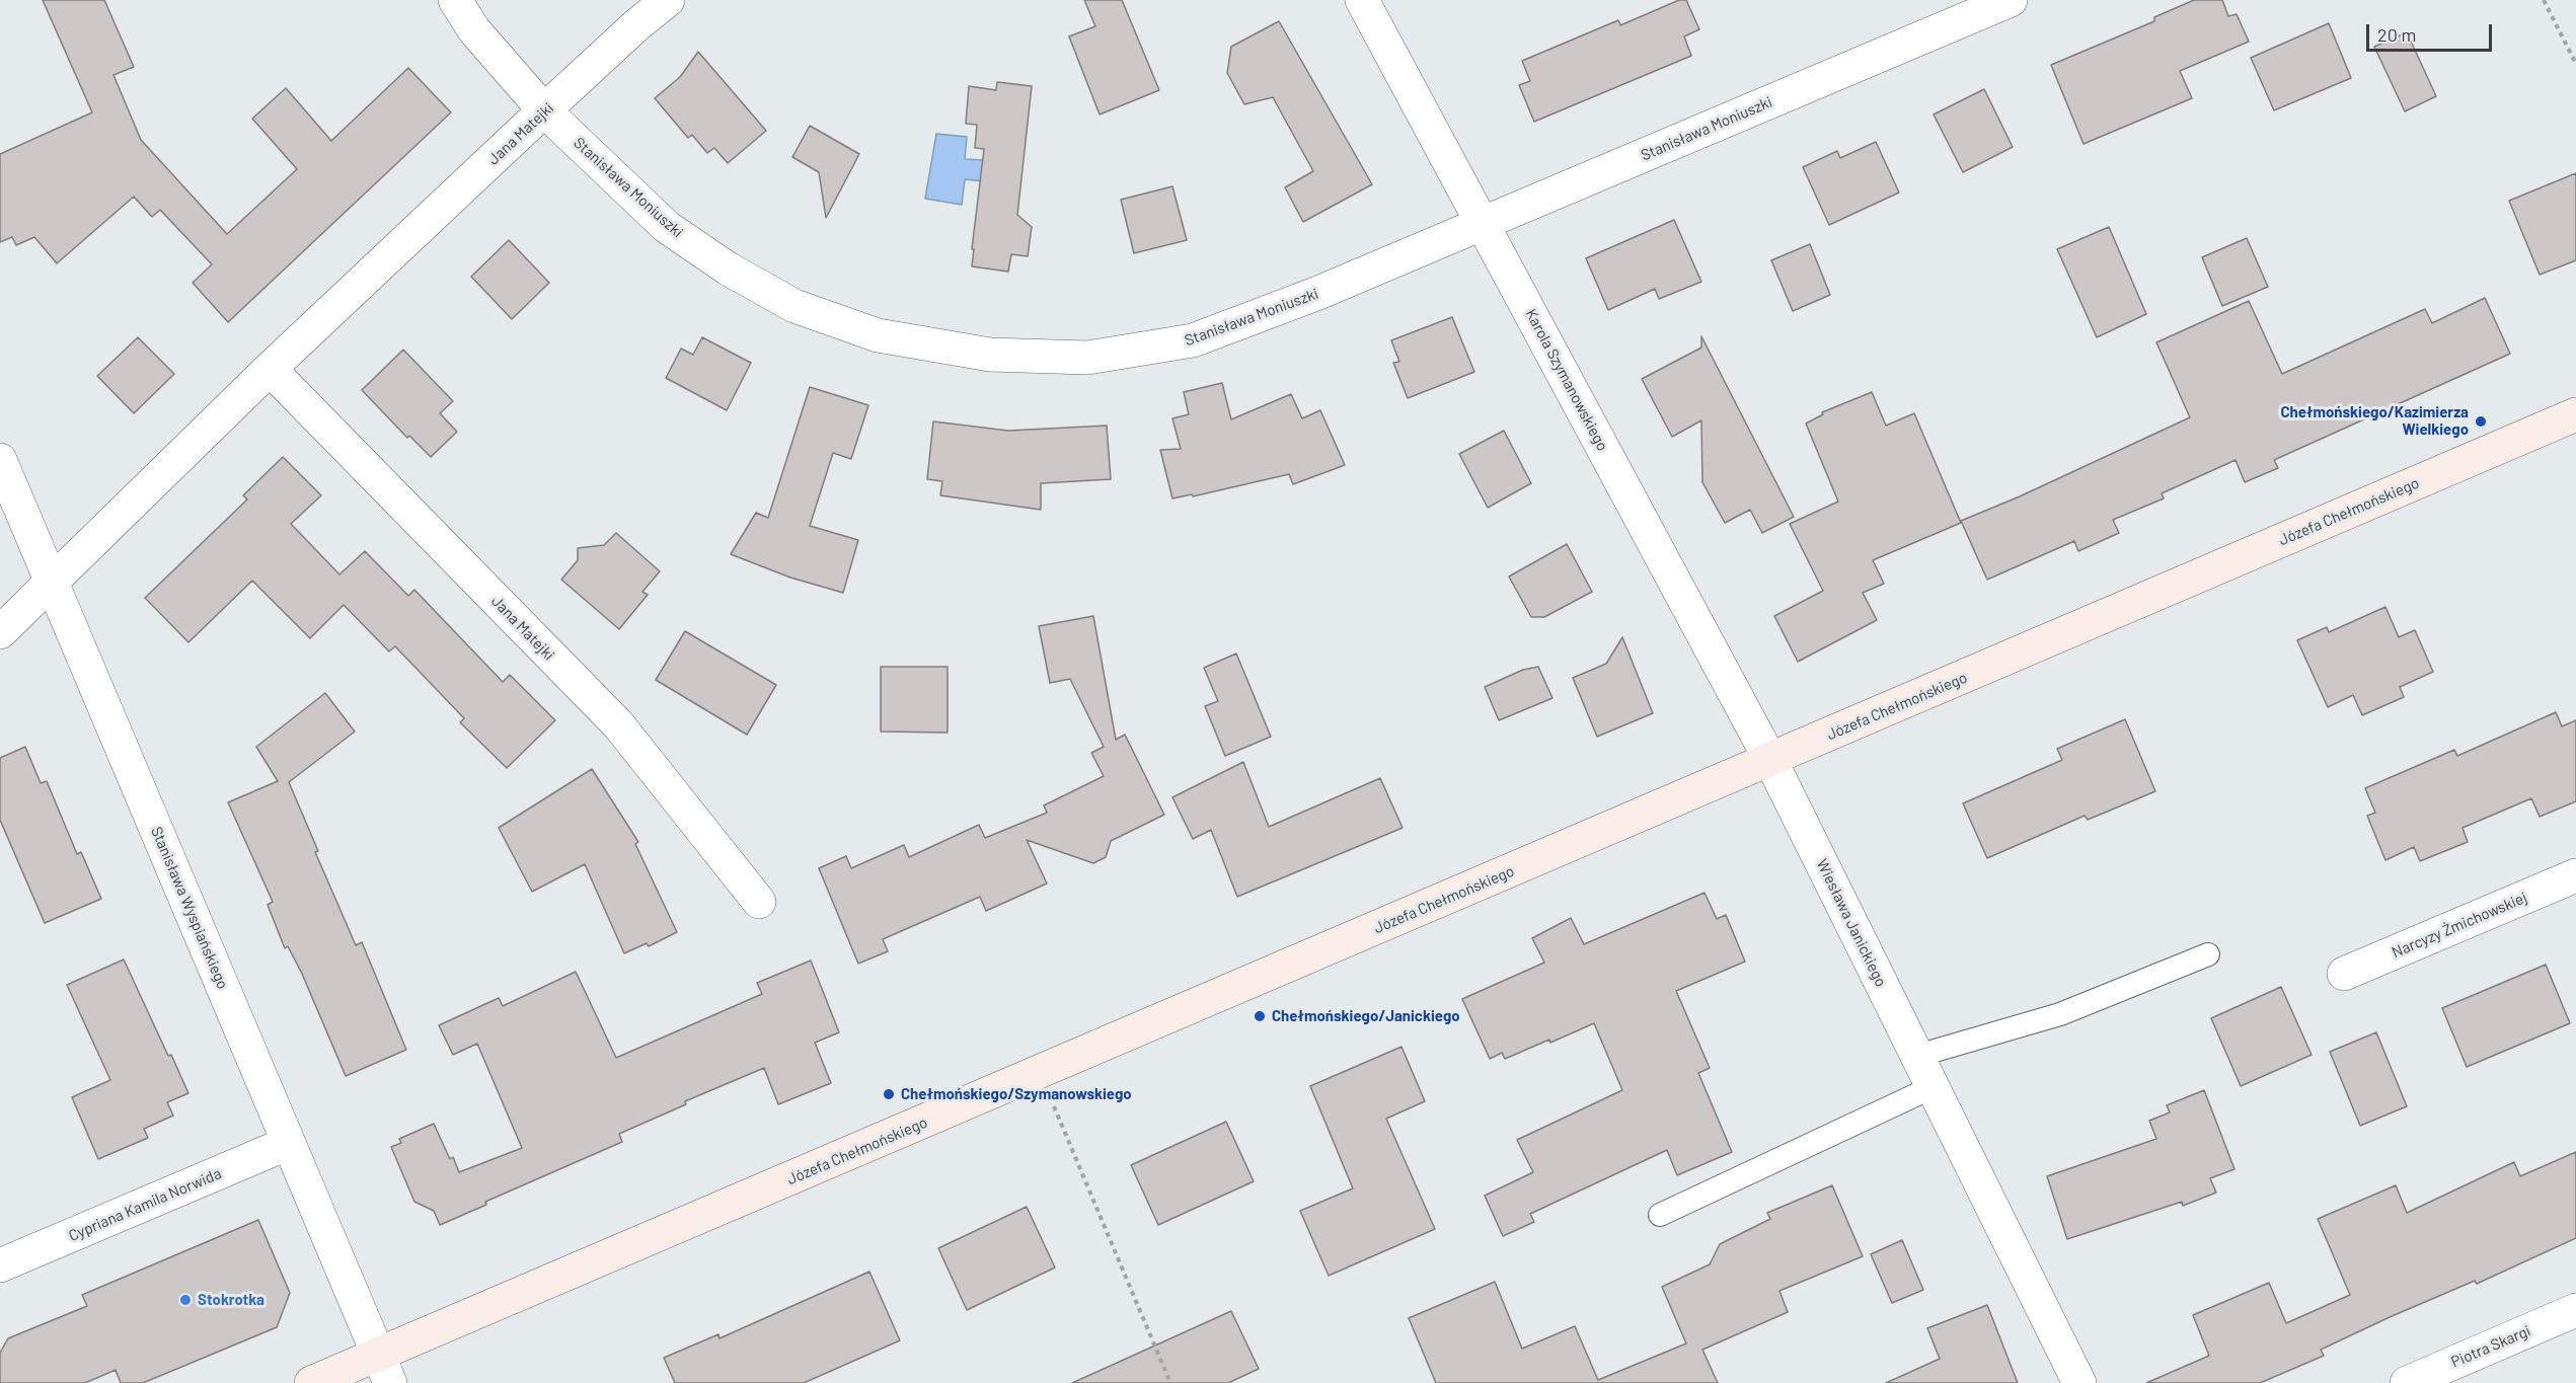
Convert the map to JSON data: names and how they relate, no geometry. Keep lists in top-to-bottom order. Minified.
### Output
{"streets":{"street":["Stanisława Moniuszki","Jana Matejki","Karola Szymanowskiego","Józefa Chełmońskiego","Stanisława Wyspiańskiego","Wiesława Janickiego","Narcyzy Żmichowskiej","Cypriana Kamila Norwida","Piotra Skargi"]},"crossings":[["Stanisława Moniuszki","Jana Matejki"],["Stanisława Moniuszki","Karola Szymanowskiego"],["Jana Matejki","Stanisława Wyspiańskiego"],["Karola Szymanowskiego","Józefa Chełmońskiego"],["Karola Szymanowskiego","Wiesława Janickiego"],["Józefa Chełmońskiego","Stanisława Wyspiańskiego"],["Józefa Chełmońskiego","Wiesława Janickiego"],["Stanisława Wyspiańskiego","Cypriana Kamila Norwida"]],"places":["Chełmońskiego/Kazimierza Wielkiego","Chełmońskiego/Janickiego","Chełmońskiego/Szymanowskiego","Stokrotka"],"scale_bar":"20 m"}
